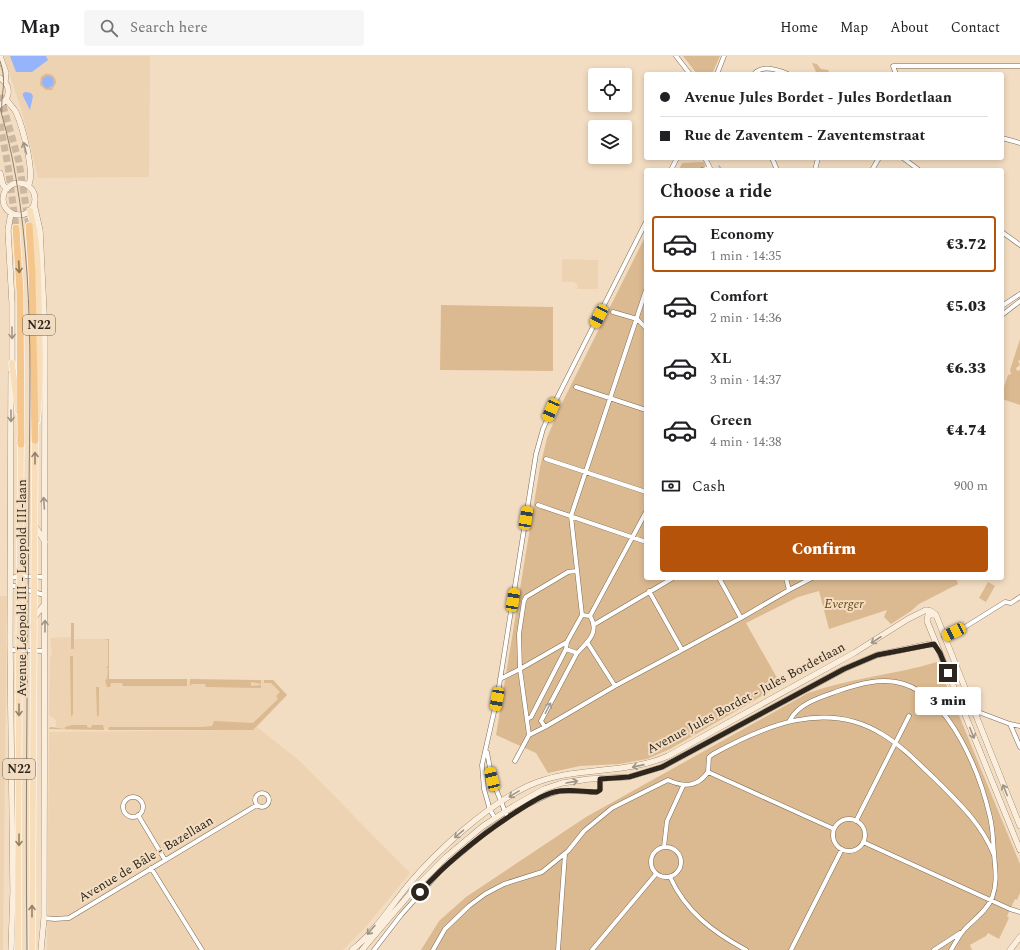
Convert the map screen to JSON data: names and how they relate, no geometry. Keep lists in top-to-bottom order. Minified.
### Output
{"streets":{"highway":["Avenue Léopold III - Leopold III-laan"],"main road":["N22","Avenue Jules Bordet - Jules Bordetlaan"],"street":["Avenue de Bâle - Bazellaan"]},"crossings":[["N22","Avenue Léopold III - Leopold III-laan"]],"parks":["Everger"],"page":{"header":"Map","search":"Search here","nav":["Home","Map","About","Contact"],"banner":["Avenue Jules Bordet - Jules Bordetlaan","Rue de Zaventem - Zaventemstraat"],"heading":"Choose a ride","list":[{"name":"Economy","note":"1 min · 14:35","value":"€3.72"},{"name":"Comfort","note":"2 min · 14:36","value":"€5.03"},{"name":"XL","note":"3 min · 14:37","value":"€6.33"},{"name":"Green","note":"4 min · 14:38","value":"€4.74"}],"pay":["Cash","900 m"],"buttons":"Confirm","bubble":"3 min"}}
